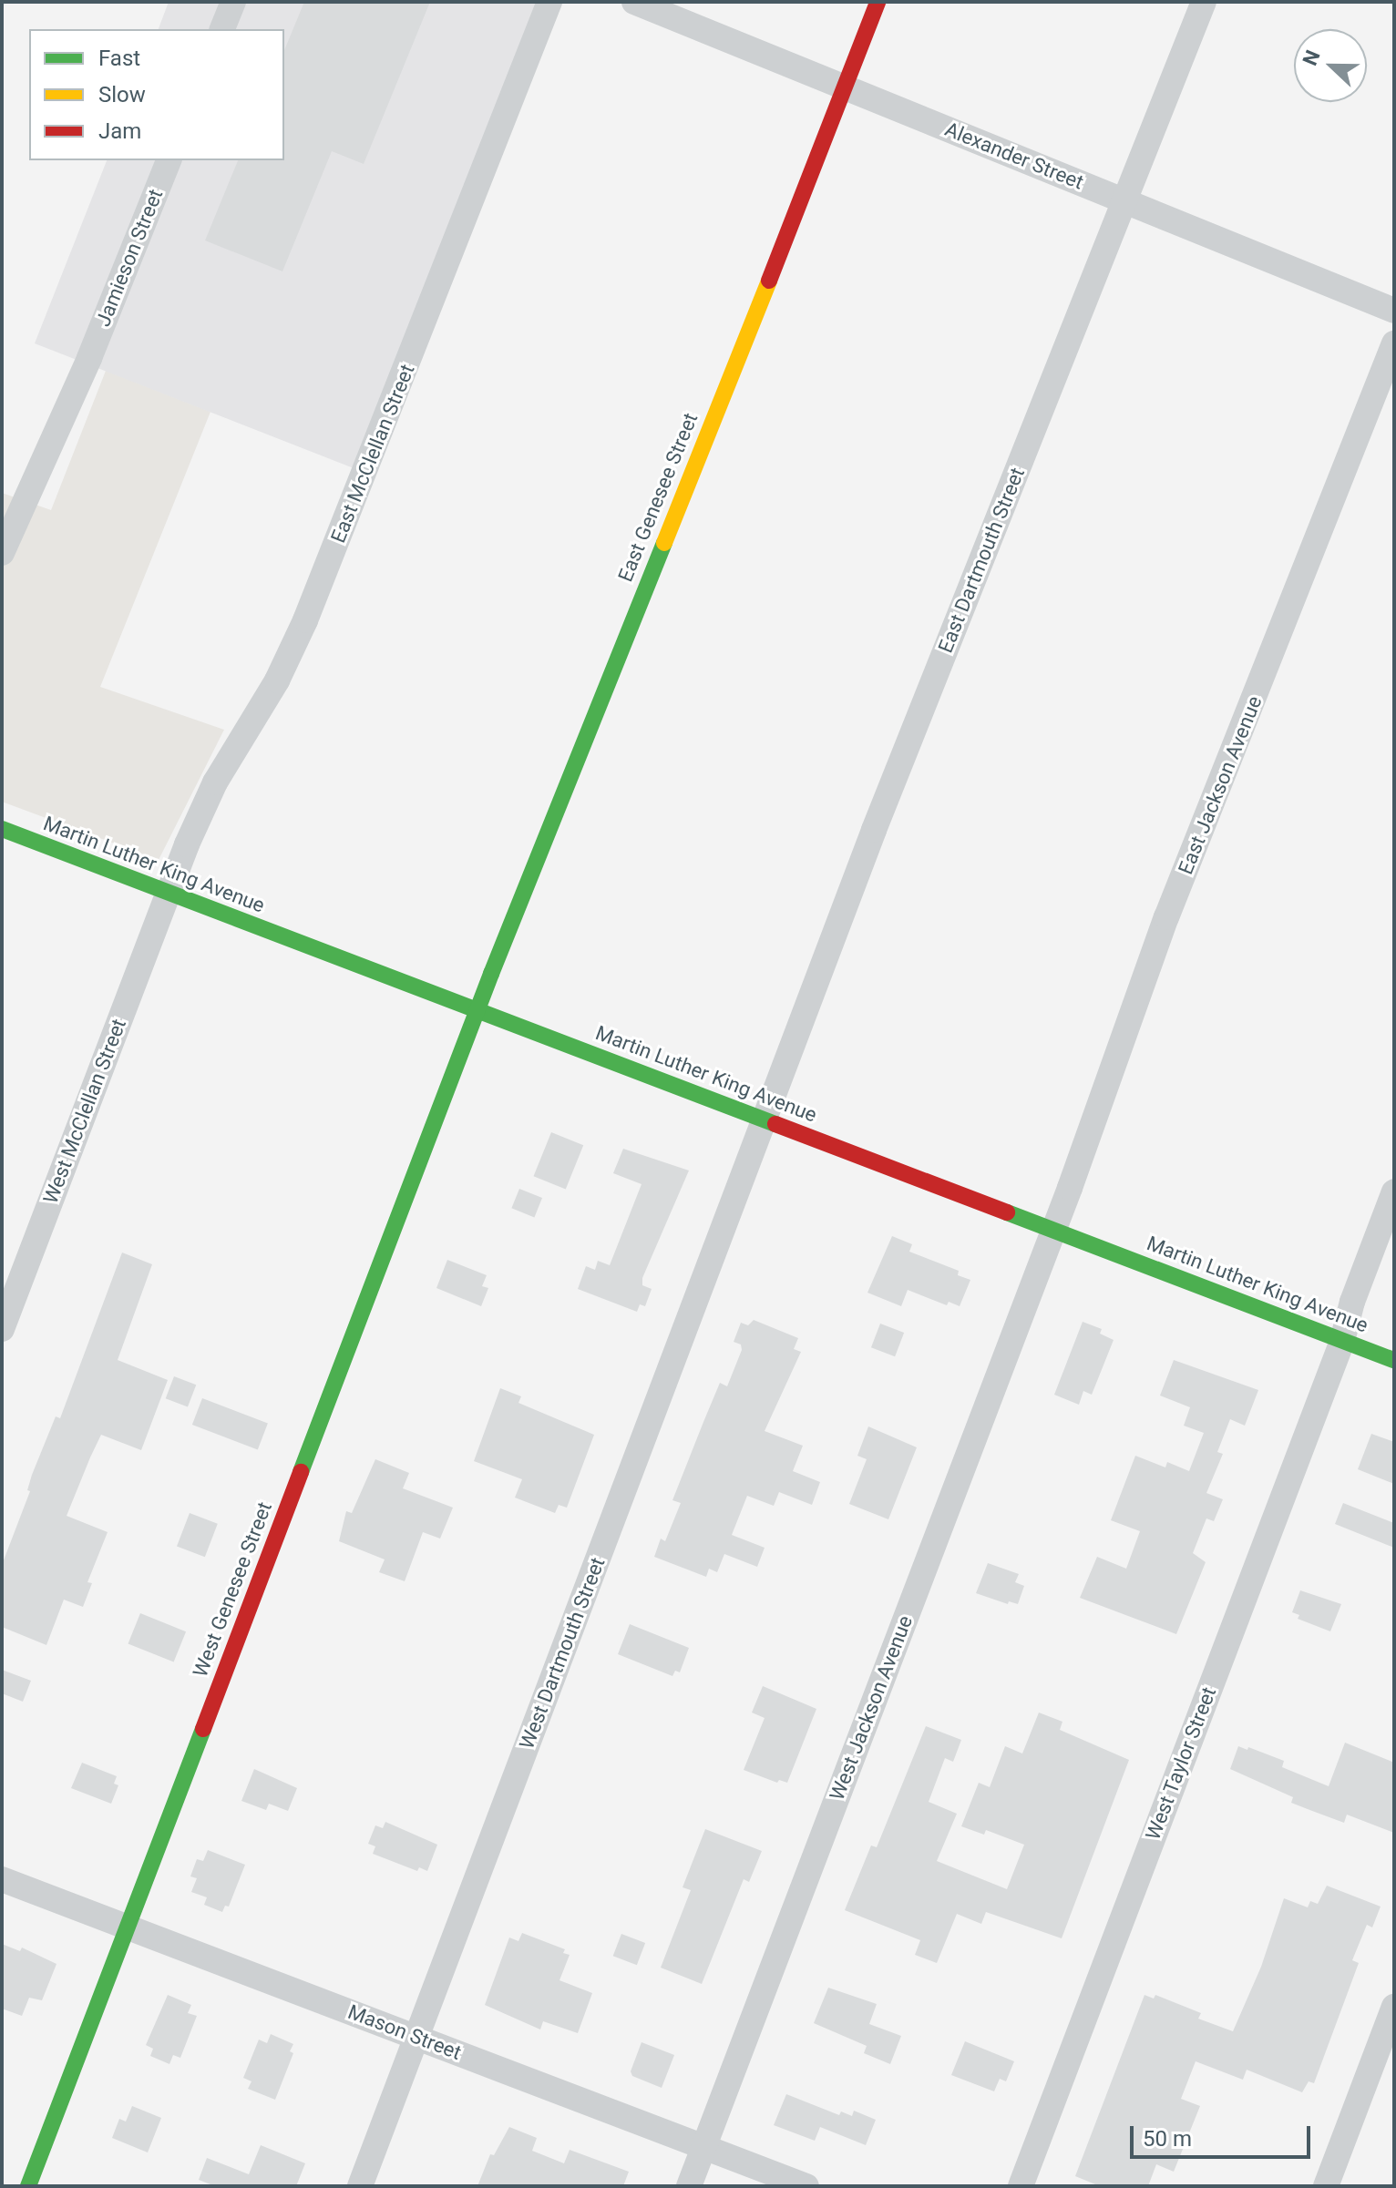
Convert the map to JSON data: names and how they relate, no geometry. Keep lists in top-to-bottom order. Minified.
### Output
{"streets":{"street":["Alexander Street","Jamieson Street","East McClellan Street","East Genesee Street","East Dartmouth Street","East Jackson Avenue","Martin Luther King Avenue","West McClellan Street","West Genesee Street","West Dartmouth Street","West Jackson Avenue","West Taylor Street","Mason Street"]},"crossings":[["Alexander Street","East Genesee Street"],["Alexander Street","East Dartmouth Street"],["East McClellan Street","Martin Luther King Avenue"],["East McClellan Street","West McClellan Street"],["East Genesee Street","Martin Luther King Avenue"],["East Genesee Street","West Genesee Street"],["East Dartmouth Street","Martin Luther King Avenue"],["East Dartmouth Street","West Dartmouth Street"],["East Jackson Avenue","Martin Luther King Avenue"],["East Jackson Avenue","West Jackson Avenue"],["Martin Luther King Avenue","West McClellan Street"],["Martin Luther King Avenue","West Genesee Street"],["Martin Luther King Avenue","West Dartmouth Street"],["Martin Luther King Avenue","West Jackson Avenue"],["Martin Luther King Avenue","West Taylor Street"],["West Genesee Street","Mason Street"],["West Dartmouth Street","Mason Street"],["West Jackson Avenue","Mason Street"]],"legend":["Fast","Slow","Jam"],"scale_bar":"50 m","north":"left"}
